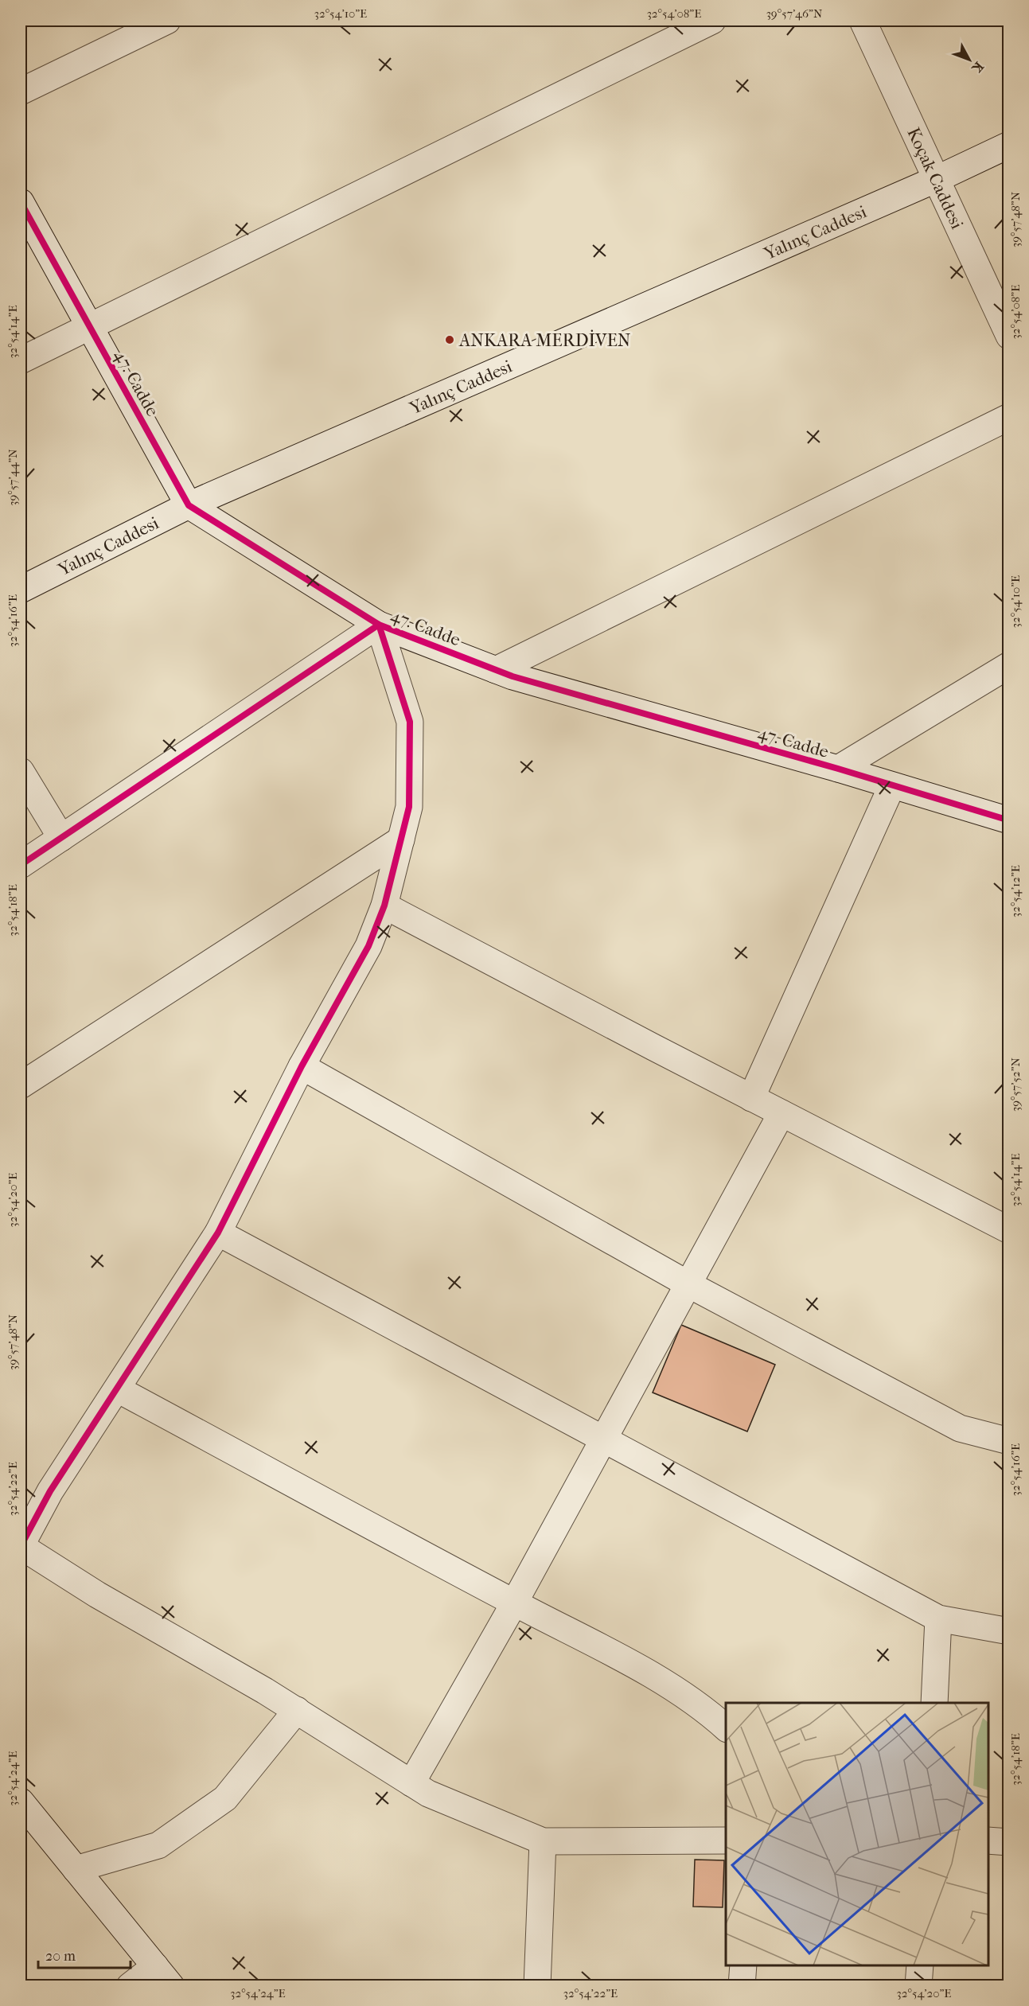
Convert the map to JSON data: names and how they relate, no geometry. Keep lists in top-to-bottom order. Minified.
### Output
{"streets":{"street":["Koçak Caddesi","Yalınç Caddesi","47. Cadde"]},"crossings":[["Koçak Caddesi","Yalınç Caddesi"],["Yalınç Caddesi","47. Cadde"]],"places":["ANKARA MERDİVEN"],"scale_bar":"20 m","north":"bottom right","coordinates":["32°54'10\"E","32°54'08\"E","39°57'46\"N","39°57'48\"N","32°54'14\"E","39°57'44\"N","32°54'16\"E","32°54'12\"E","32°54'18\"E","39°57'52\"N","32°54'20\"E","32°54'22\"E","32°54'24\"E"]}
